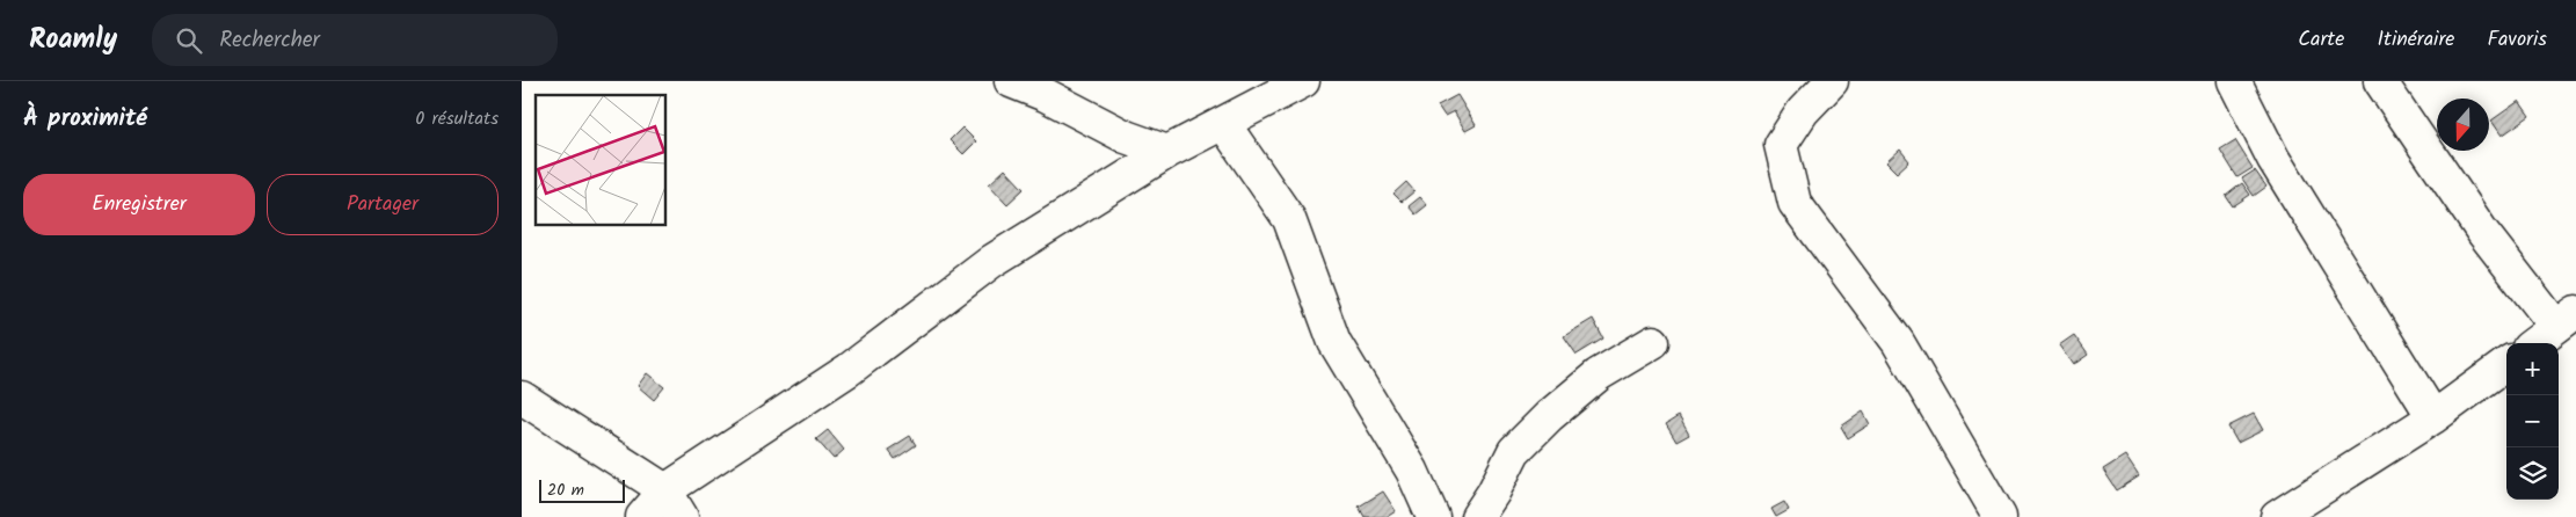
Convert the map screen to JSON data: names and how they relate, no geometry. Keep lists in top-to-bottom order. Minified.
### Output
{"scale_bar":"20 m","north":"bottom","page":{"header":"Roamly","search":"Rechercher","nav":["Carte","Itinéraire","Favoris"],"heading":["À proximité","0 résultats"],"buttons":["Enregistrer","Partager"],"map_buttons":["+","−"],"scale":"20 m"}}
